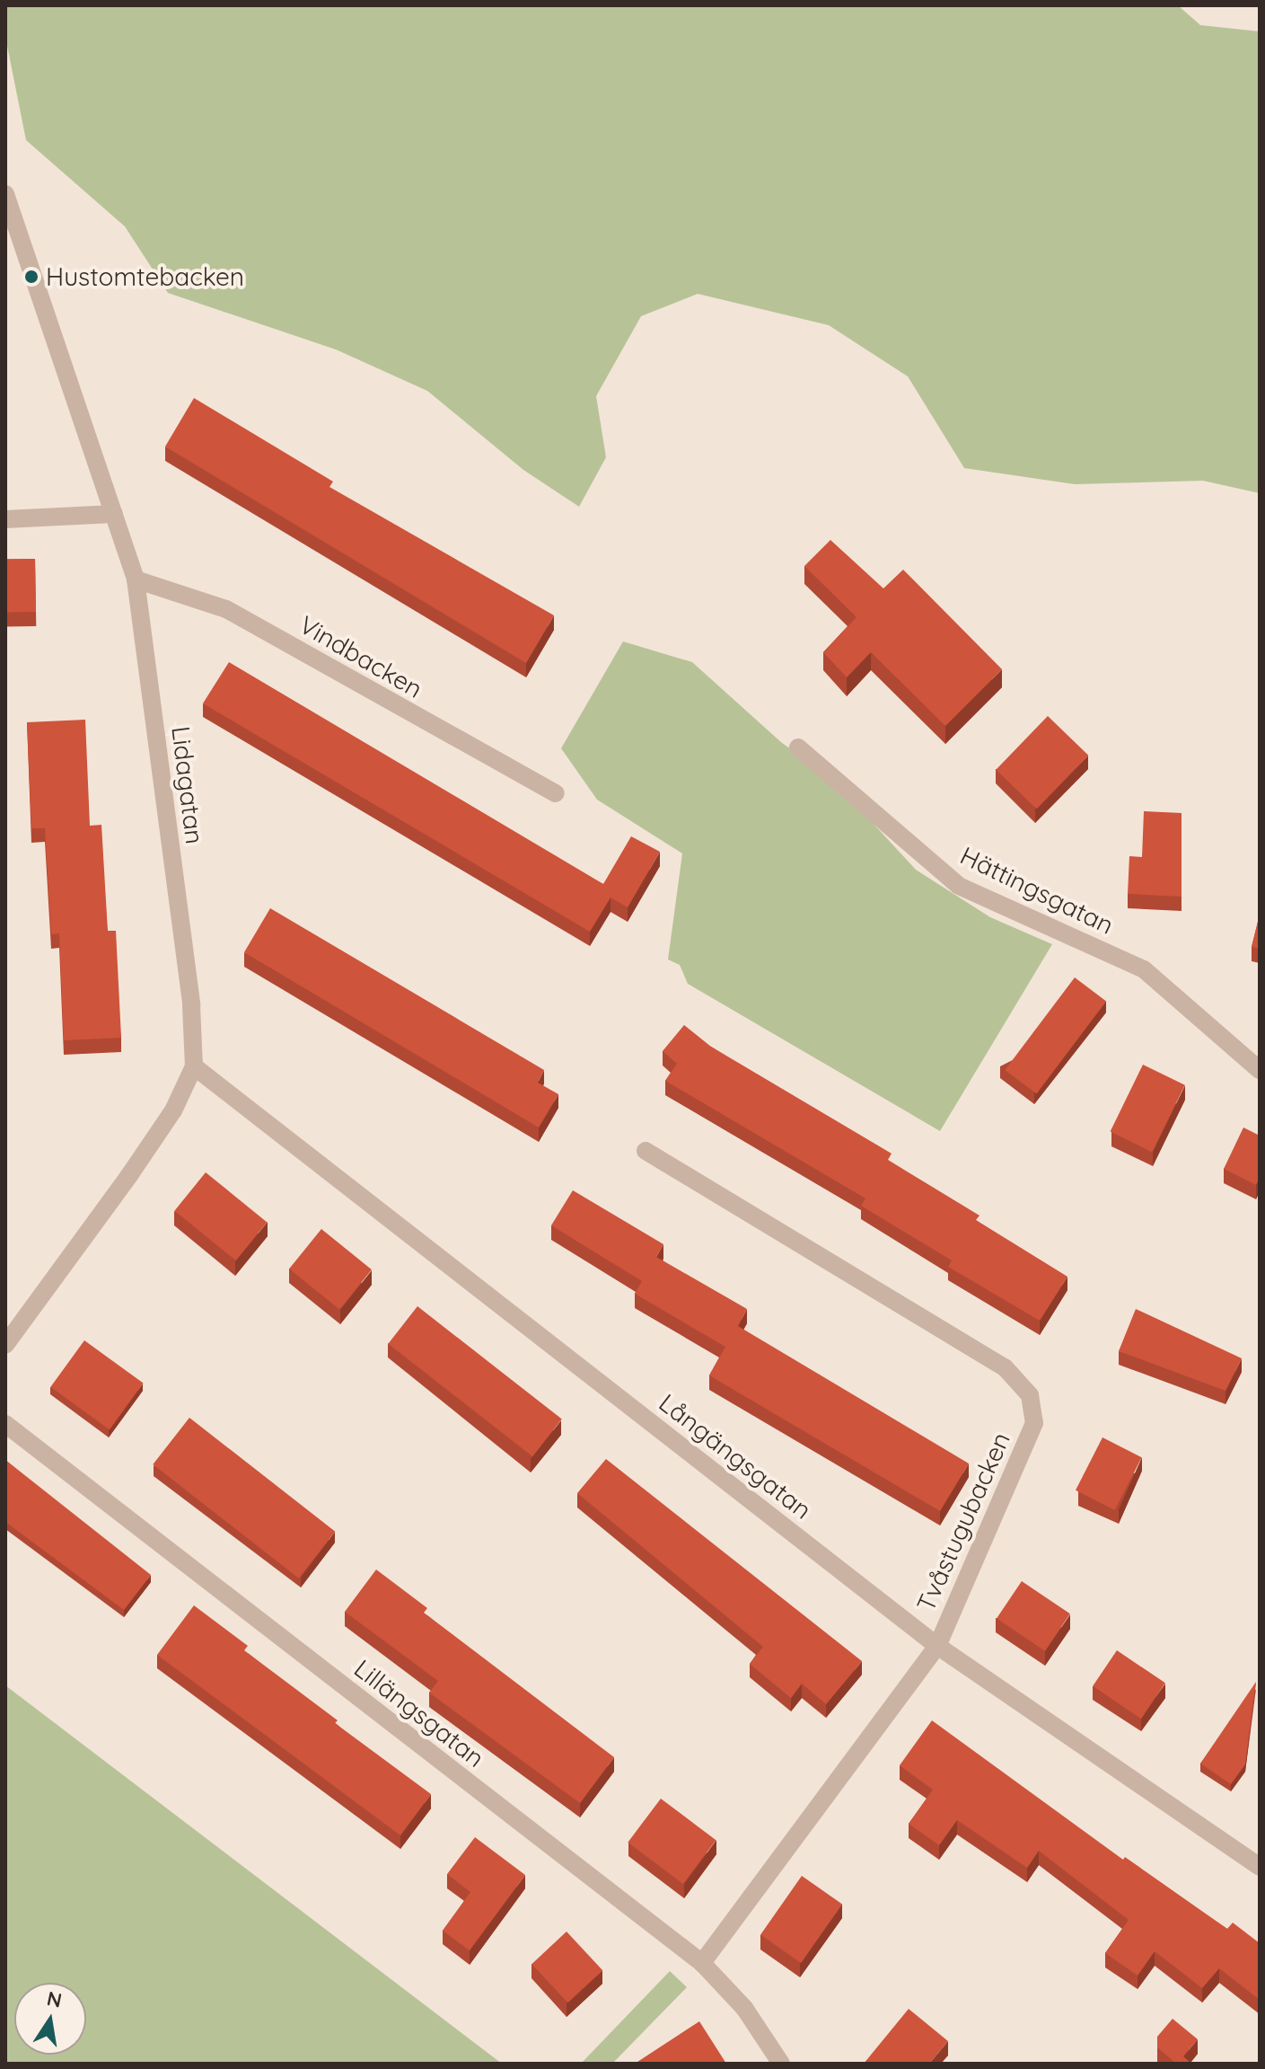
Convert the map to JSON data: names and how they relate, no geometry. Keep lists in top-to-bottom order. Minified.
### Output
{"streets":{"street":["Vindbacken","Lidagatan","Hättingsgatan","Långängsgatan","Tvåstugubacken","Lillängsgatan"]},"crossings":[["Vindbacken","Lidagatan"],["Lidagatan","Långängsgatan"],["Långängsgatan","Tvåstugubacken"],["Tvåstugubacken","Lillängsgatan"]],"places":["Hustomtebacken"],"north":"top"}
